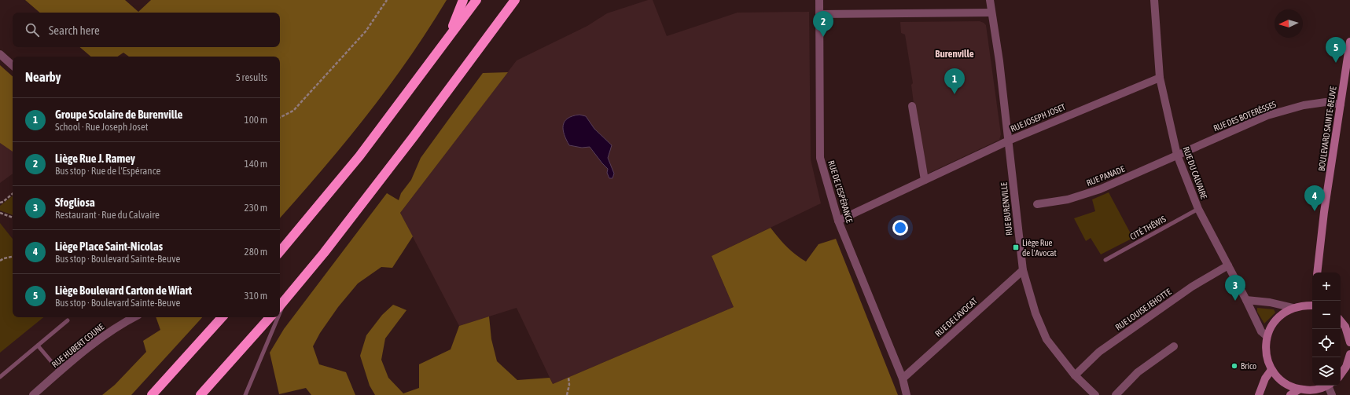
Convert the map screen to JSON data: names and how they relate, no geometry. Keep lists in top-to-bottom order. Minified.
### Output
{"streets":{"street":["RUE DES BOTERÈSSES","RUE JOSEPH JOSET","BOULEVARD SAINTE-BEUVE","RUE DU CALVAIRE","RUE PANADE","RUE DE L'ESPÉRANCE","RUE BURENVILLE","RUE LOUISE JEHOTTE","RUE DE L'AVOCAT","RUE HUBERT COUNE"],"lane":["CITÉ THÉWIS"]},"crossings":[["RUE DES BOTERÈSSES","BOULEVARD SAINTE-BEUVE"],["RUE DES BOTERÈSSES","RUE DU CALVAIRE"],["RUE DES BOTERÈSSES","RUE PANADE"],["RUE JOSEPH JOSET","RUE DU CALVAIRE"],["RUE JOSEPH JOSET","RUE DE L'ESPÉRANCE"],["RUE JOSEPH JOSET","RUE BURENVILLE"],["RUE DU CALVAIRE","RUE PANADE"],["RUE DU CALVAIRE","CITÉ THÉWIS"],["RUE DU CALVAIRE","RUE LOUISE JEHOTTE"],["RUE DE L'ESPÉRANCE","RUE DE L'AVOCAT"],["RUE BURENVILLE","RUE LOUISE JEHOTTE"],["RUE BURENVILLE","RUE DE L'AVOCAT"]],"districts":["Burenville"],"places":{"transit":["Liège Rue de l'Avocat"],"other":["Brico"]},"north":"left","page":{"pins":["2","5","1","4","3"],"search":"Search here","heading":["Nearby","5 results"],"list":[{"mark":"1","name":"Groupe Scolaire de Burenville","note":"School · Rue Joseph Joset","value":"100 m"},{"mark":"2","name":"Liège Rue J. Ramey","note":"Bus stop · Rue de l'Espérance","value":"140 m"},{"mark":"3","name":"Sfogliosa","note":"Restaurant · Rue du Calvaire","value":"230 m"},{"mark":"4","name":"Liège Place Saint-Nicolas","note":"Bus stop · Boulevard Sainte-Beuve","value":"280 m"},{"mark":"5","name":"Liège Boulevard Carton de Wiart","note":"Bus stop · Boulevard Sainte-Beuve","value":"310 m"}],"map_buttons":["+","−"]}}
